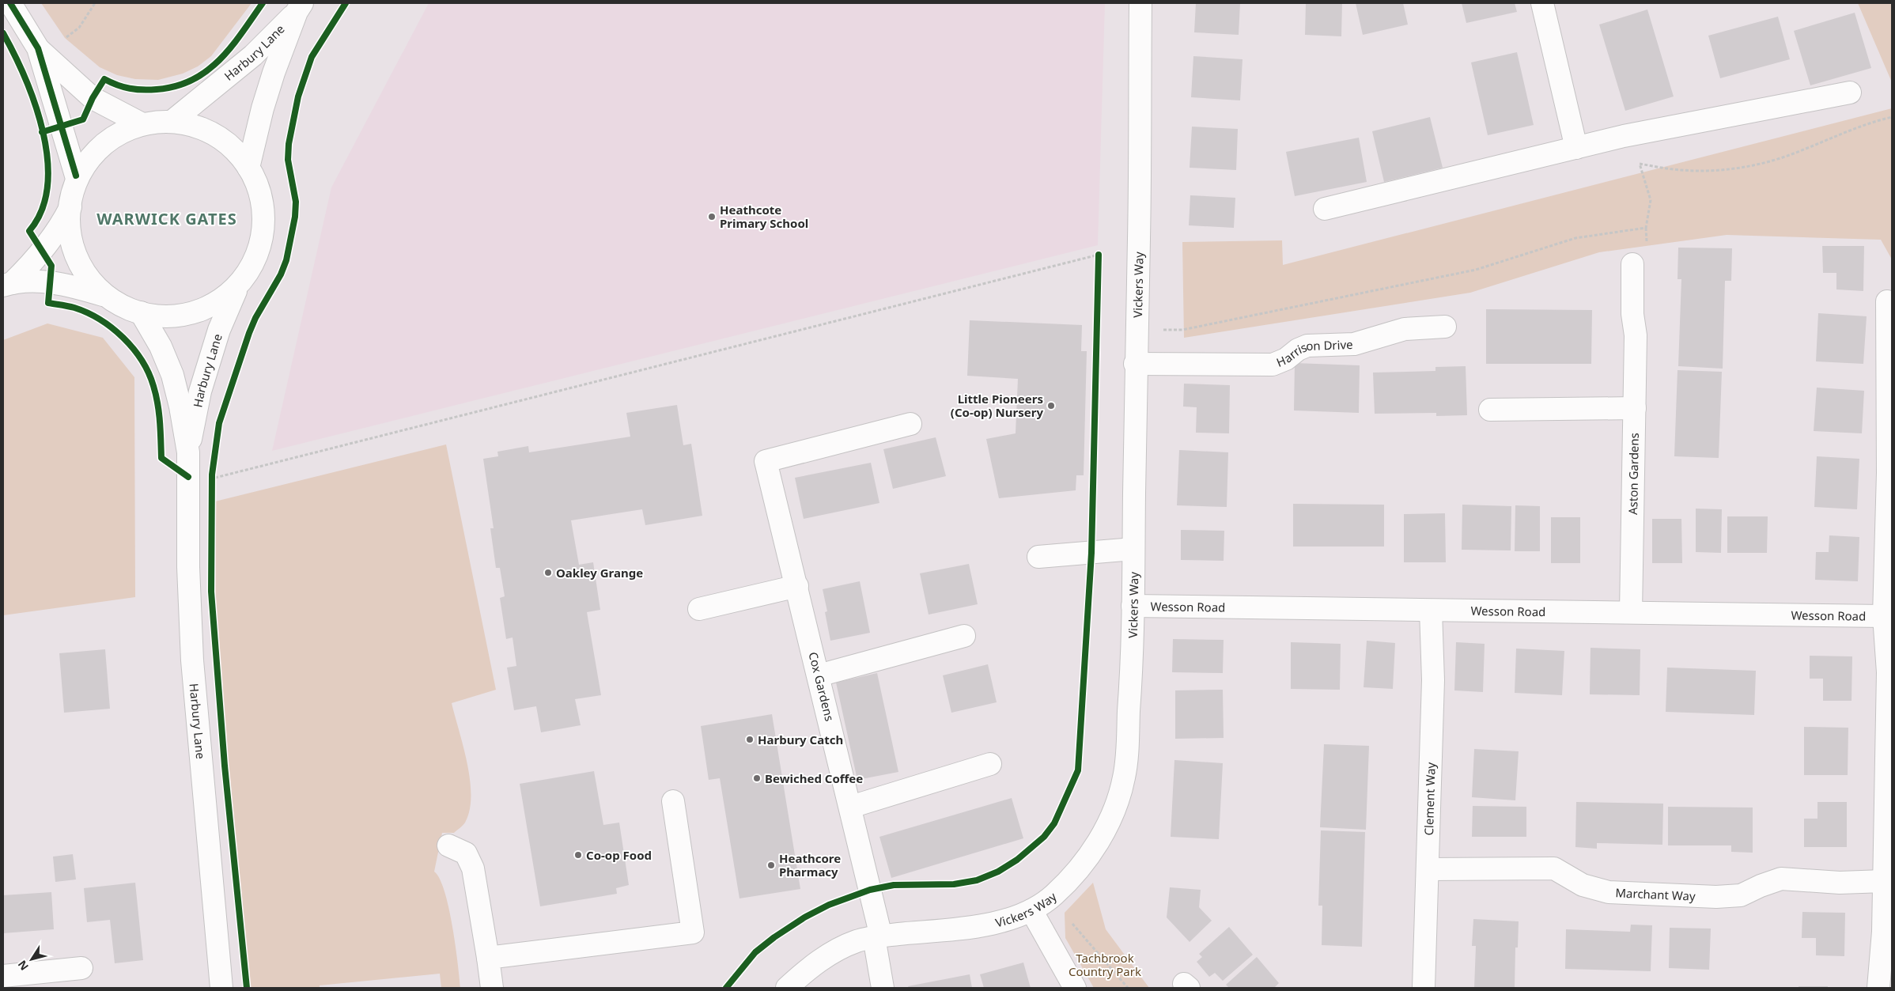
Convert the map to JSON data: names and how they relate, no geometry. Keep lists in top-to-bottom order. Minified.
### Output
{"streets":{"street":["Harbury Lane","Vickers Way","Harrison Drive","Aston Gardens","Wesson Road","Cox Gardens","Clement Way","Marchant Way"]},"crossings":[["Vickers Way","Harrison Drive"],["Vickers Way","Wesson Road"],["Vickers Way","Cox Gardens"],["Aston Gardens","Wesson Road"],["Wesson Road","Clement Way"],["Clement Way","Marchant Way"]],"districts":["WARWICK GATES"],"parks":["Tachbrook Country Park"],"places":["Heathcote Primary School","Little Pioneers (Co-op) Nursery","Oakley Grange","Harbury Catch","Bewiched Coffee","Co-op Food","Heathcore Pharmacy"],"north":"bottom left"}
